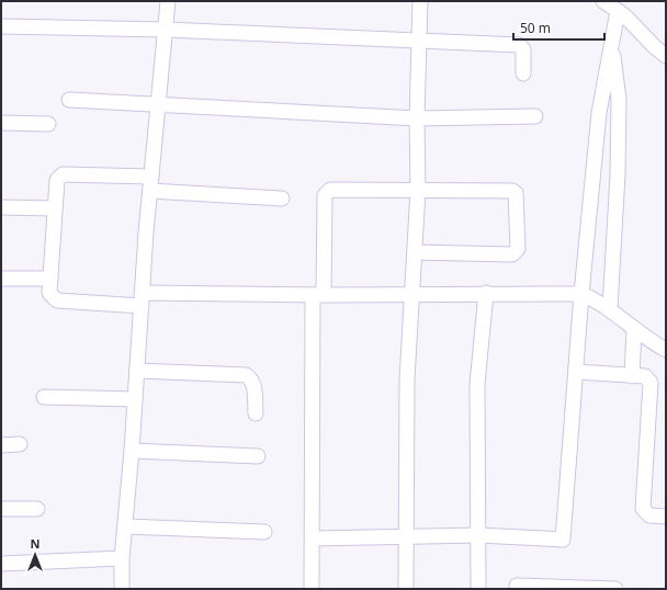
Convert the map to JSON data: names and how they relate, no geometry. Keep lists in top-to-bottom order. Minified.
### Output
{"scale_bar":"50 m","north":"top"}
